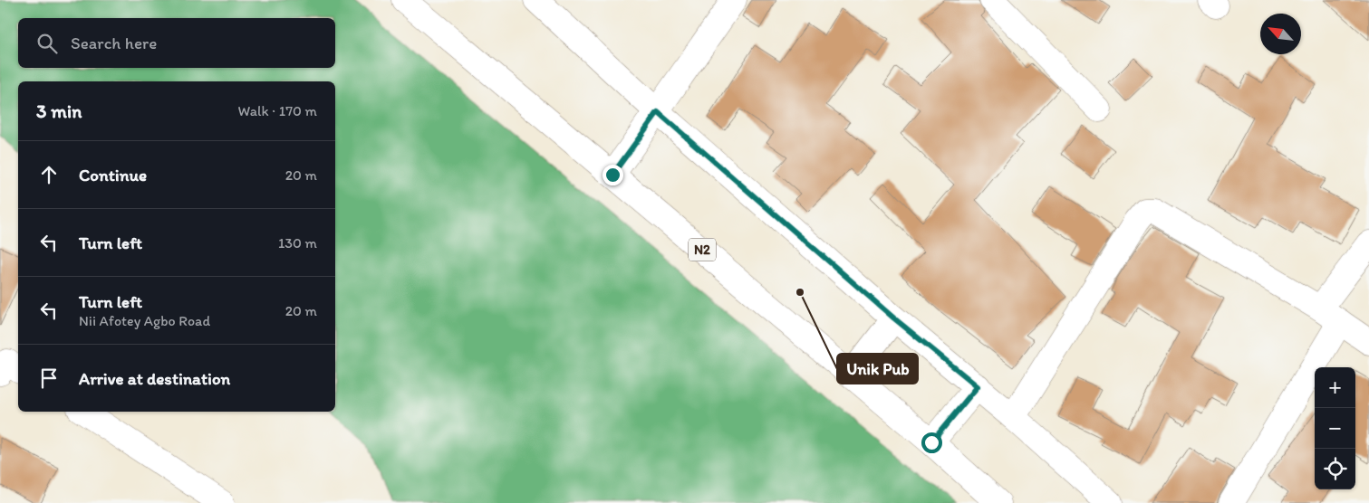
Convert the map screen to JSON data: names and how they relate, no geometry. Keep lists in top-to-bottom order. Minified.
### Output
{"streets":{"main road":["N2"]},"places":["Unik Pub"],"north":"top left","page":{"search":"Search here","heading":["3 min","Walk · 170 m"],"list":[["Continue","20 m"],["Turn left","130 m"],["Turn left","Nii Afotey Agbo Road","20 m"],"Arrive at destination"],"map_buttons":["+","−"]}}
